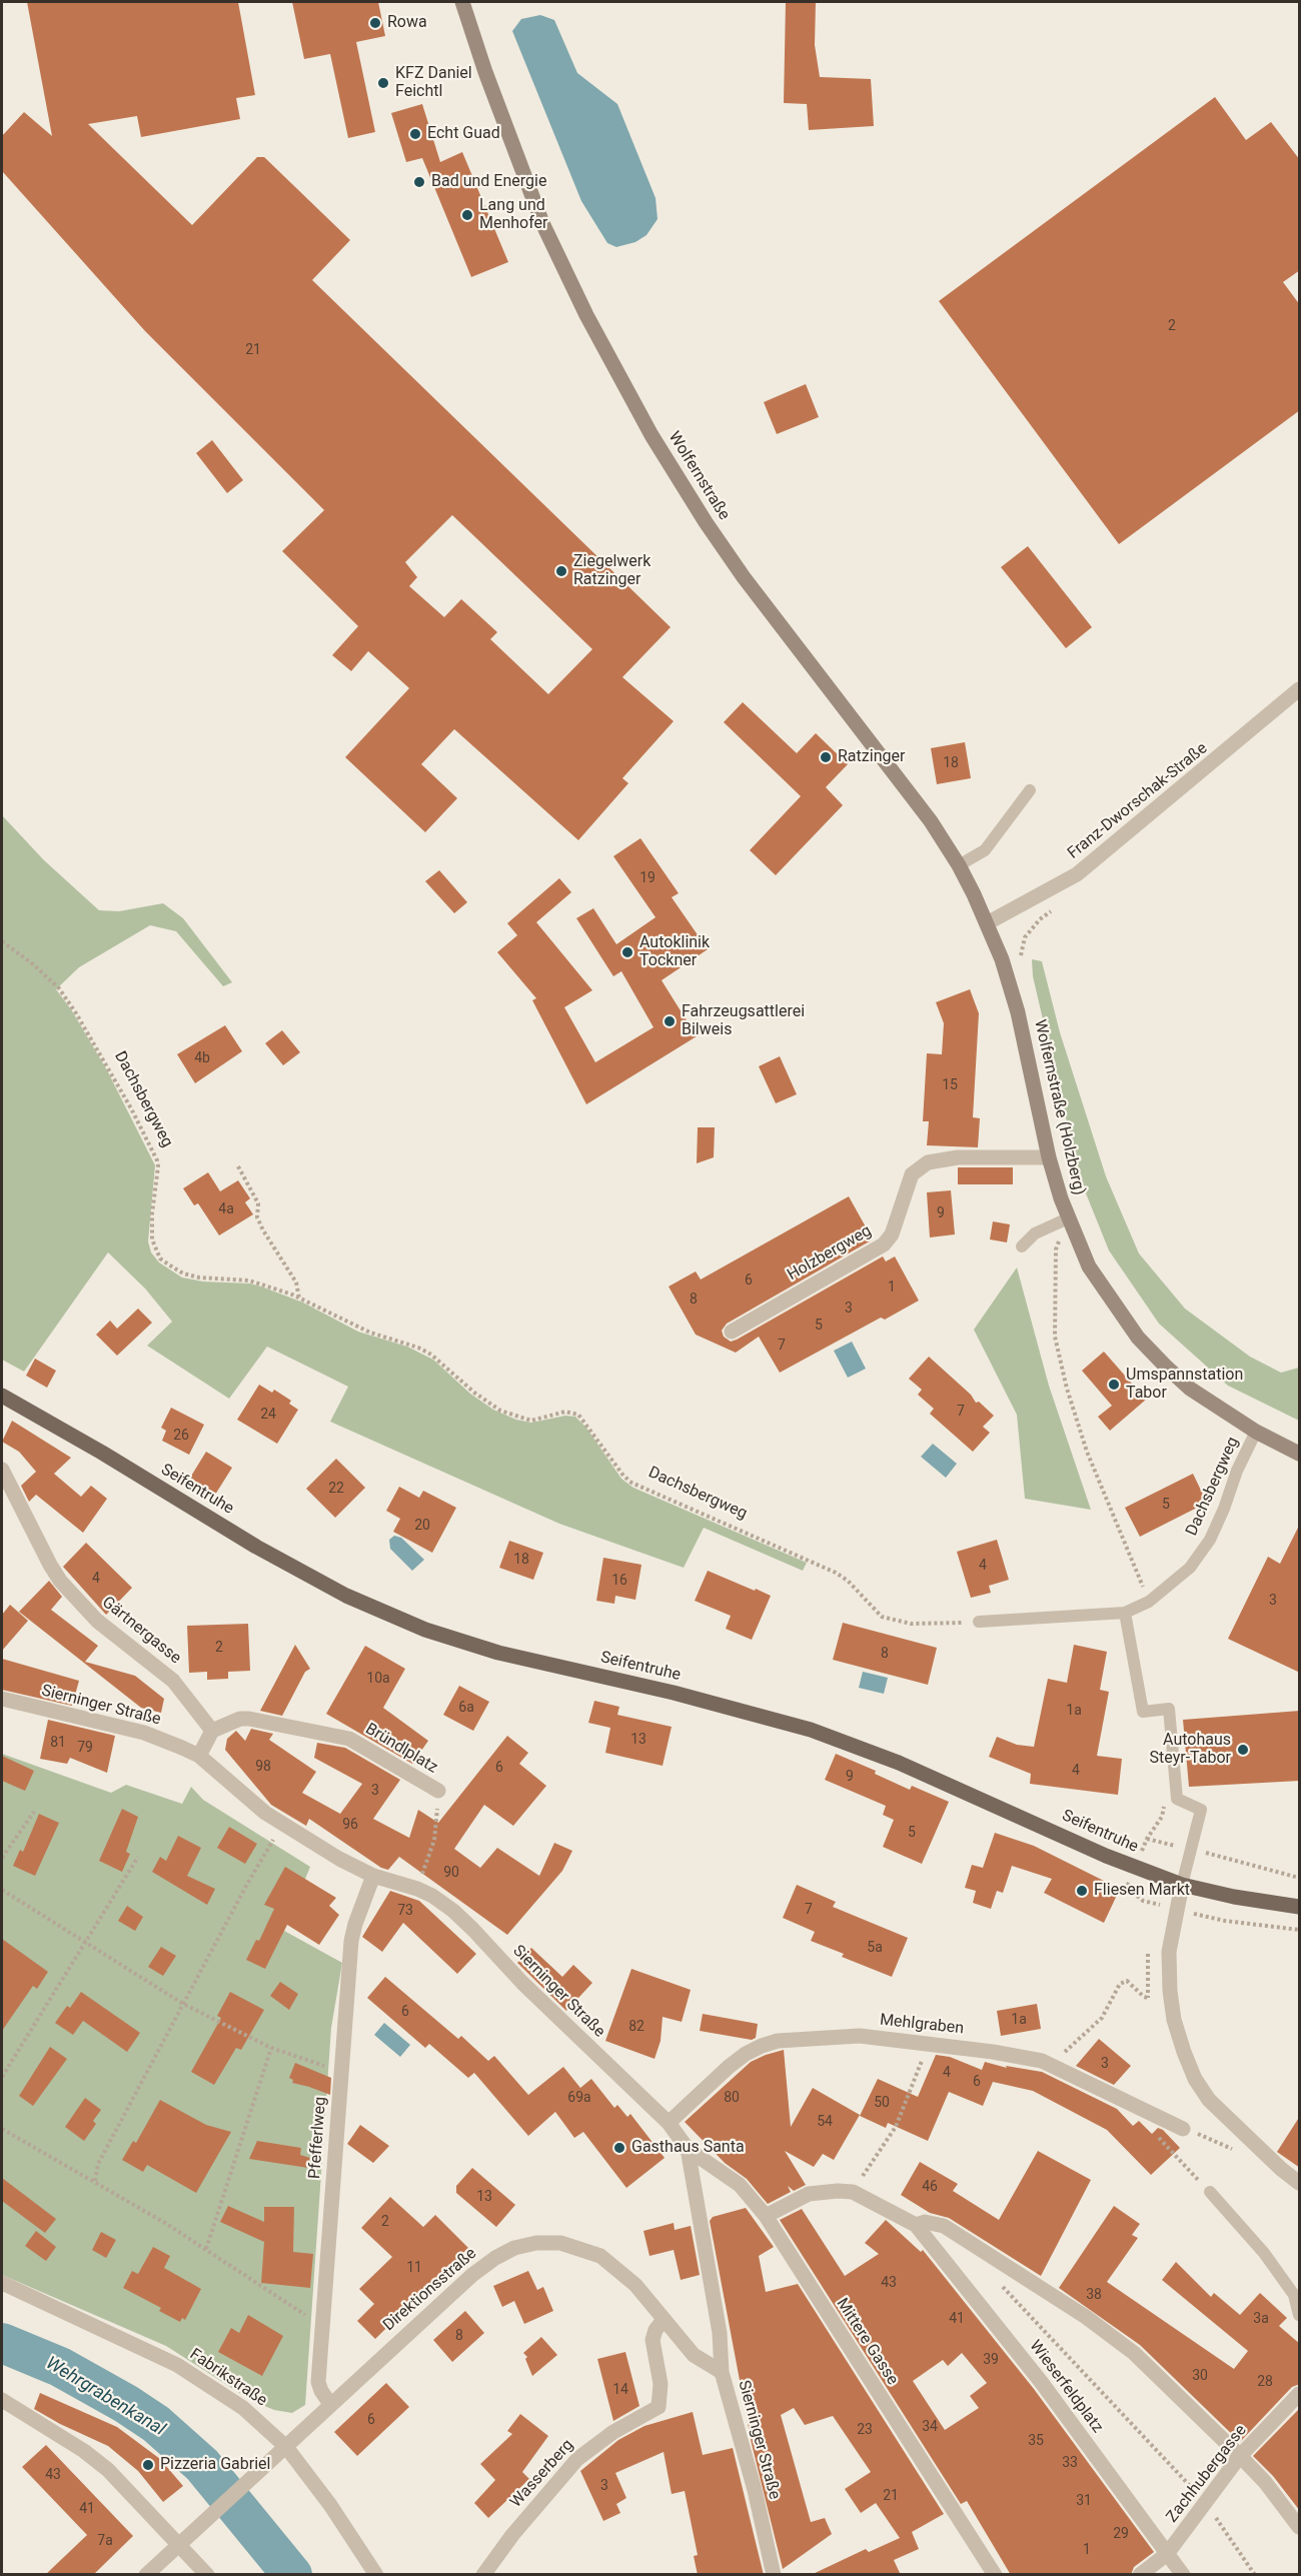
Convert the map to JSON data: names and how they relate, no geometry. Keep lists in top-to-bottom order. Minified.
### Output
{"streets":{"main road":["Wolfernstraße","Wolfernstraße (Holzberg)","Seifentruhe"],"street":["Franz-Dworschak-Straße","Holzbergweg","Gärtnergasse","Sierninger Straße","Bründlplatz","Mehlgraben","Pfefferlweg","Direktionsstraße","Mittere Gasse","Fabrikstraße","Wieserfeldplatz","Wasserberg","Zachhubergasse"],"lane":["Dachsbergweg"]},"crossings":[["Wolfernstraße","Franz-Dworschak-Straße"],["Wolfernstraße","Wolfernstraße (Holzberg)"],["Franz-Dworschak-Straße","Wolfernstraße (Holzberg)"],["Dachsbergweg","Wolfernstraße (Holzberg)"],["Wolfernstraße (Holzberg)","Holzbergweg"],["Gärtnergasse","Bründlplatz"],["Sierninger Straße","Bründlplatz"],["Sierninger Straße","Mehlgraben"],["Sierninger Straße","Pfefferlweg"],["Sierninger Straße","Direktionsstraße"],["Sierninger Straße","Mittere Gasse"],["Pfefferlweg","Direktionsstraße"],["Direktionsstraße","Fabrikstraße"],["Direktionsstraße","Wasserberg"],["Mittere Gasse","Wieserfeldplatz"],["Wieserfeldplatz","Zachhubergasse"]],"water":["Wehrgrabenkanal"],"places":["Rowa","KFZ Daniel Feichtl","Echt Guad","Bad und Energie","Lang und Menhofer","Ziegelwerk Ratzinger","Ratzinger","Autoklinik Tockner","Fahrzeugsattlerei Bilweis","Umspannstation Tabor","Autohaus Steyr-Tabor","Fliesen Markt","Gasthaus Santa","Pizzeria Gabriel"],"house_numbers":["2","21","18","19","4b","15","4a","9","6","1","8","3","5","7","7","24","26","22","5","20","18","4","4","16","3","2","8","10a","6a","1a","13","81","79","98","6","4","9","3","96","5","90","7","73","5a","6","1a","82","3","4","6","69a","80","50","54","46","13","2","11","43","38","41","3a","8","39","30","28","14","6","34","23","35","33","43","3","21","31","41","29","7a","1"]}
